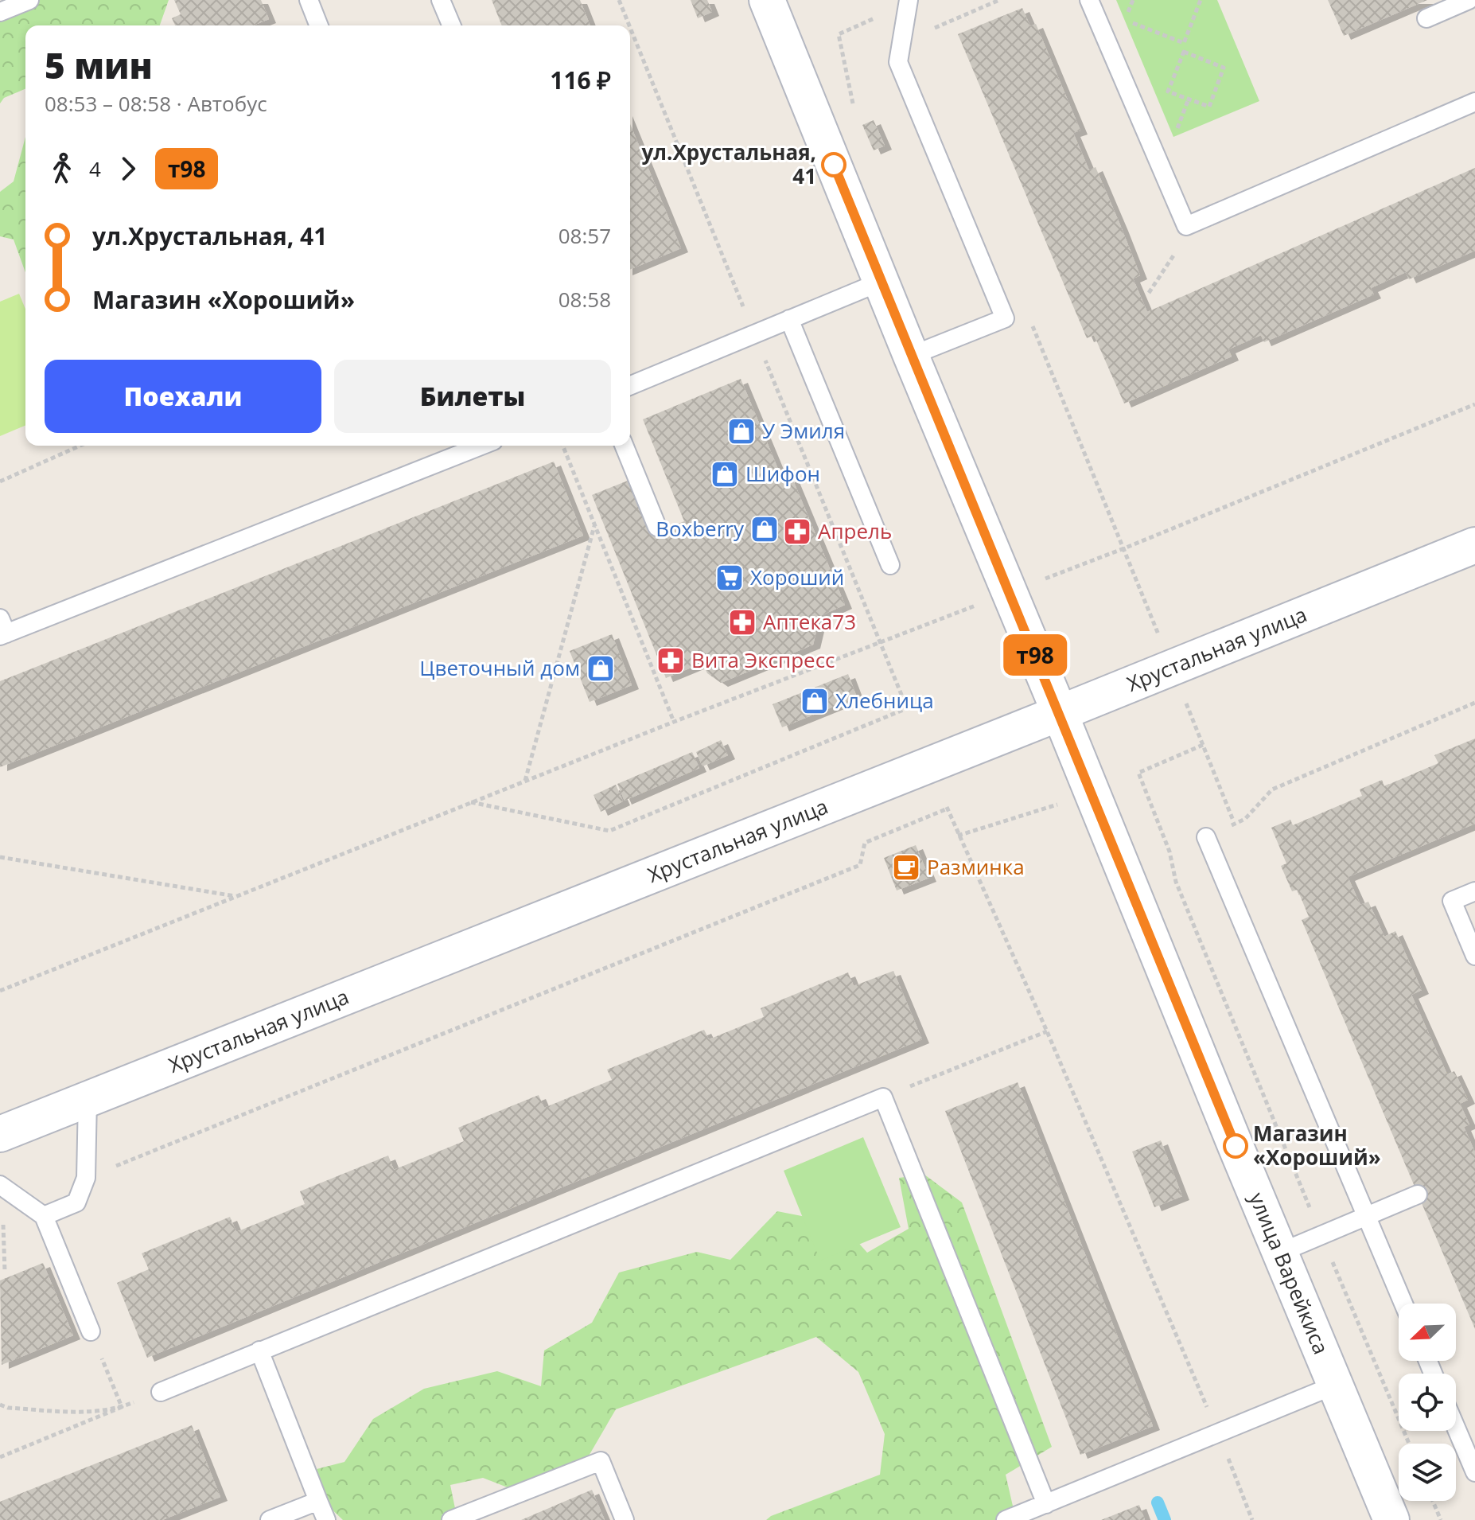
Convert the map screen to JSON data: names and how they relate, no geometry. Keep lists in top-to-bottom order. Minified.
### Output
{"streets":{"main road":["Хрустальная улица","улица Варейкиса"]},"crossings":[["Хрустальная улица","улица Варейкиса"]],"places":{"other":["ул.Хрустальная, 41","Магазин «Хороший»"],"shop":["У Эмиля","Шифон","Boxberry","Цветочный дом","Хлебница"],"pharmacy":["Апрель","Аптека73","Вита Экспресс"],"supermarket":["Хороший"],"cafe":["Разминка"]},"lines":["bus line т98"],"north":"bottom left","page":{"on_map":"т98","heading":["5 мин","08:53 – 08:58 · Автобус","116 ₽"],"legs":["4","т98"],"list":[{"name":"ул.Хрустальная, 41","value":"08:57"},{"name":"Магазин «Хороший»","value":"08:58"}],"buttons":["Поехали","Билеты"]}}
